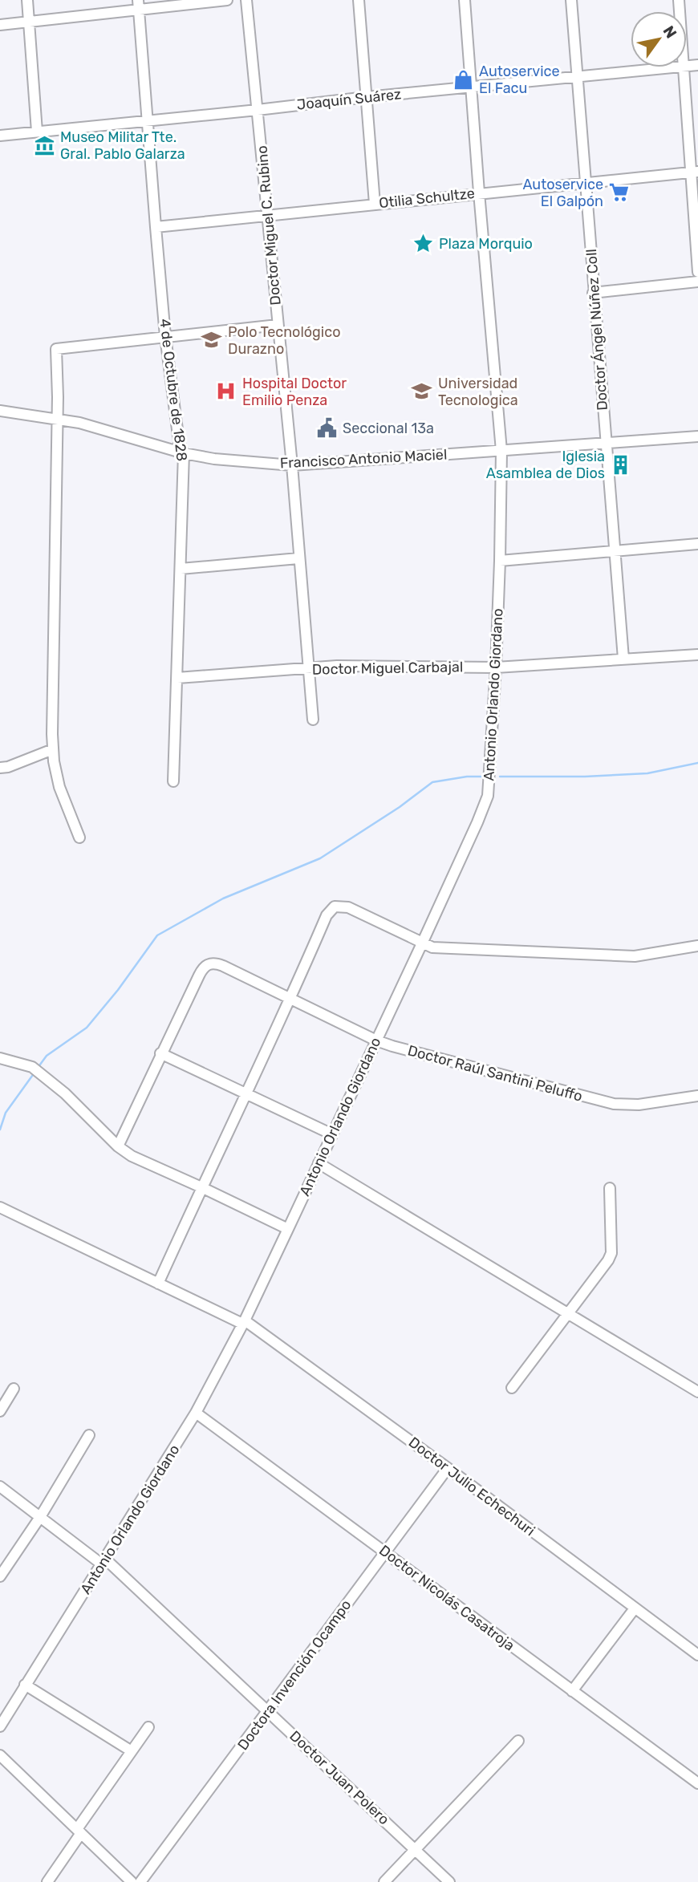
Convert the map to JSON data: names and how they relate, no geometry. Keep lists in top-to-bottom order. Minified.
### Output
{"streets":{"street":["Joaquín Suárez","Otilia Schultze","Doctor Miguel C. Rubino","Doctor Ángel Núñez Coll","4 de Octubre de 1828","Francisco Antonio Maciel","Doctor Miguel Carbajal","Antonio Orlando Giordano","Doctor Raúl Santini Peluffo","Doctor Julio Echechuri","Doctor Nicolás Casatroja","Doctora Invención Ocampo","Doctor Juan Polero"]},"crossings":[["Joaquín Suárez","Doctor Miguel C. Rubino"],["Joaquín Suárez","Doctor Ángel Núñez Coll"],["Joaquín Suárez","4 de Octubre de 1828"],["Joaquín Suárez","Antonio Orlando Giordano"],["Otilia Schultze","Doctor Miguel C. Rubino"],["Otilia Schultze","Doctor Ángel Núñez Coll"],["Otilia Schultze","4 de Octubre de 1828"],["Otilia Schultze","Antonio Orlando Giordano"],["Doctor Miguel C. Rubino","Francisco Antonio Maciel"],["Doctor Miguel C. Rubino","Doctor Miguel Carbajal"],["Doctor Ángel Núñez Coll","Francisco Antonio Maciel"],["Doctor Ángel Núñez Coll","Doctor Miguel Carbajal"],["4 de Octubre de 1828","Francisco Antonio Maciel"],["4 de Octubre de 1828","Doctor Miguel Carbajal"],["Francisco Antonio Maciel","Antonio Orlando Giordano"],["Doctor Miguel Carbajal","Antonio Orlando Giordano"],["Antonio Orlando Giordano","Doctor Raúl Santini Peluffo"],["Antonio Orlando Giordano","Doctor Julio Echechuri"],["Antonio Orlando Giordano","Doctor Nicolás Casatroja"],["Antonio Orlando Giordano","Doctor Juan Polero"],["Doctor Julio Echechuri","Doctora Invención Ocampo"],["Doctor Nicolás Casatroja","Doctora Invención Ocampo"],["Doctora Invención Ocampo","Doctor Juan Polero"]],"places":{"shop":["Autoservice El Facu"],"museum":["Museo Militar Tte. Gral. Pablo Galarza"],"supermarket":["Autoservice El Galpón"],"place":["Plaza Morquio"],"school or university":["Polo Tecnológico Durazno","Universidad Tecnologica"],"hospital":["Hospital Doctor Emilio Penza"],"public building":["Seccional 13a"],"building":["Iglesia Asamblea de Dios"]},"north":"top right"}
